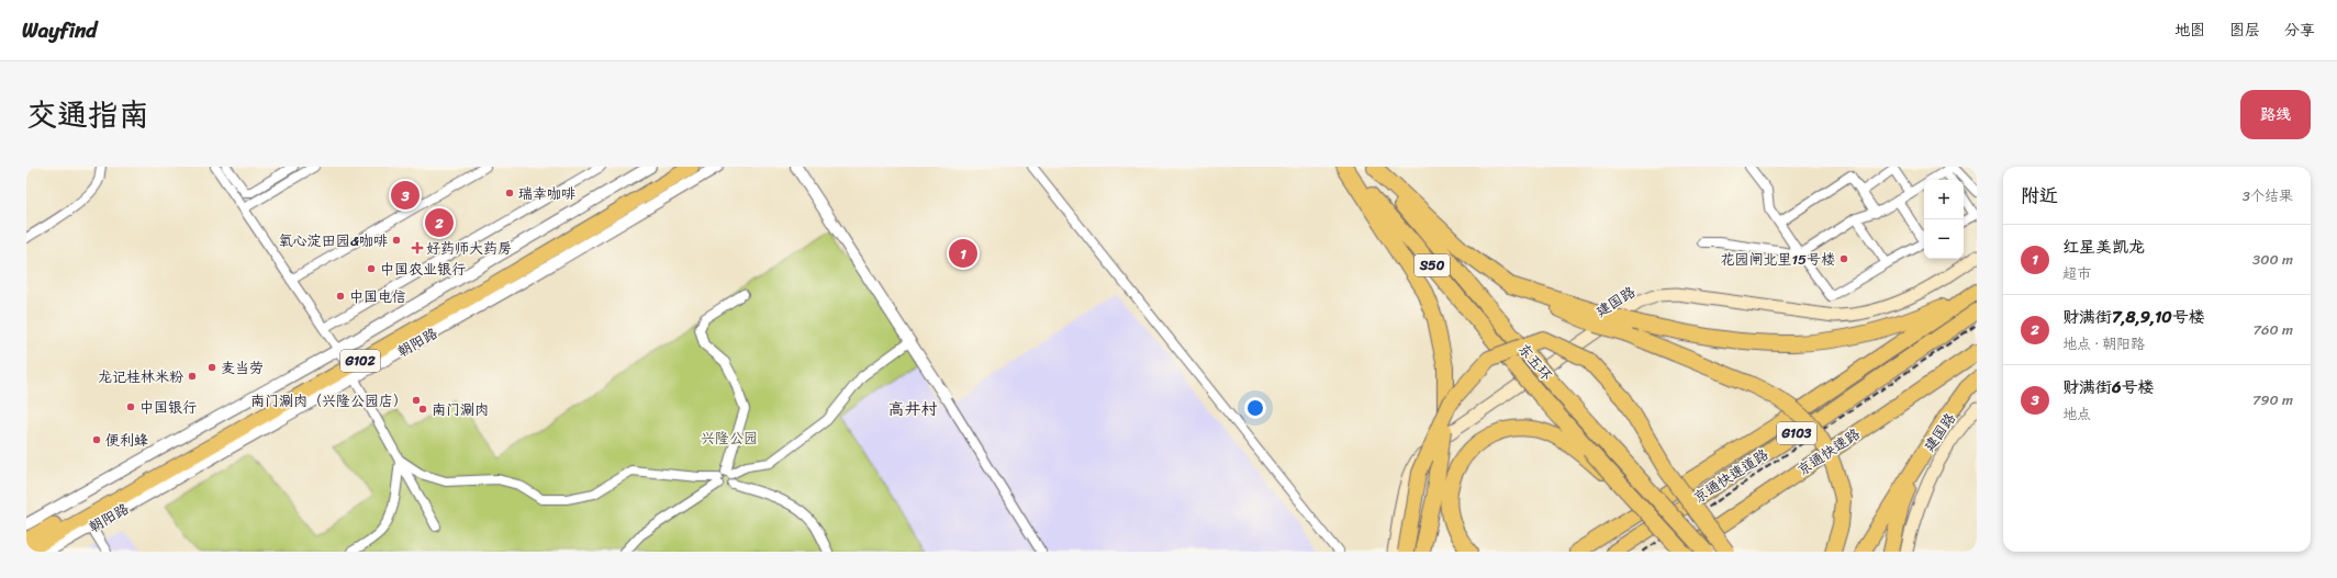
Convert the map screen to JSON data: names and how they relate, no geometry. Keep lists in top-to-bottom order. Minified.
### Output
{"streets":{"highway":["S50","朝阳路","G102","东五环","G103","京通快速路","京通快速道路"],"main road":["建国路"]},"crossings":[["东五环","京通快速路"]],"districts":["高井村"],"parks":["兴隆公园"],"places":{"other":["瑞幸咖啡","氧心淀田园&咖啡","花园闸北里15号楼","中国农业银行","中国电信","麦当劳","龙记桂林米粉","南门涮肉（兴隆公园店）","中国银行","南门涮肉","便利蜂"],"health":["好药师大药房"]},"page":{"header":"Wayfind","nav":["地图","图层","分享"],"title":"交通指南","buttons":"路线","heading":["附近","3个结果"],"pins":["3","2","1"],"map_buttons":["+","−"],"list":[{"mark":"1","name":"红星美凯龙","note":"超市","value":"300 m"},{"mark":"2","name":"财满街7,8,9,10号楼","note":"地点 · 朝阳路","value":"760 m"},{"mark":"3","name":"财满街6号楼","note":"地点","value":"790 m"}]}}
